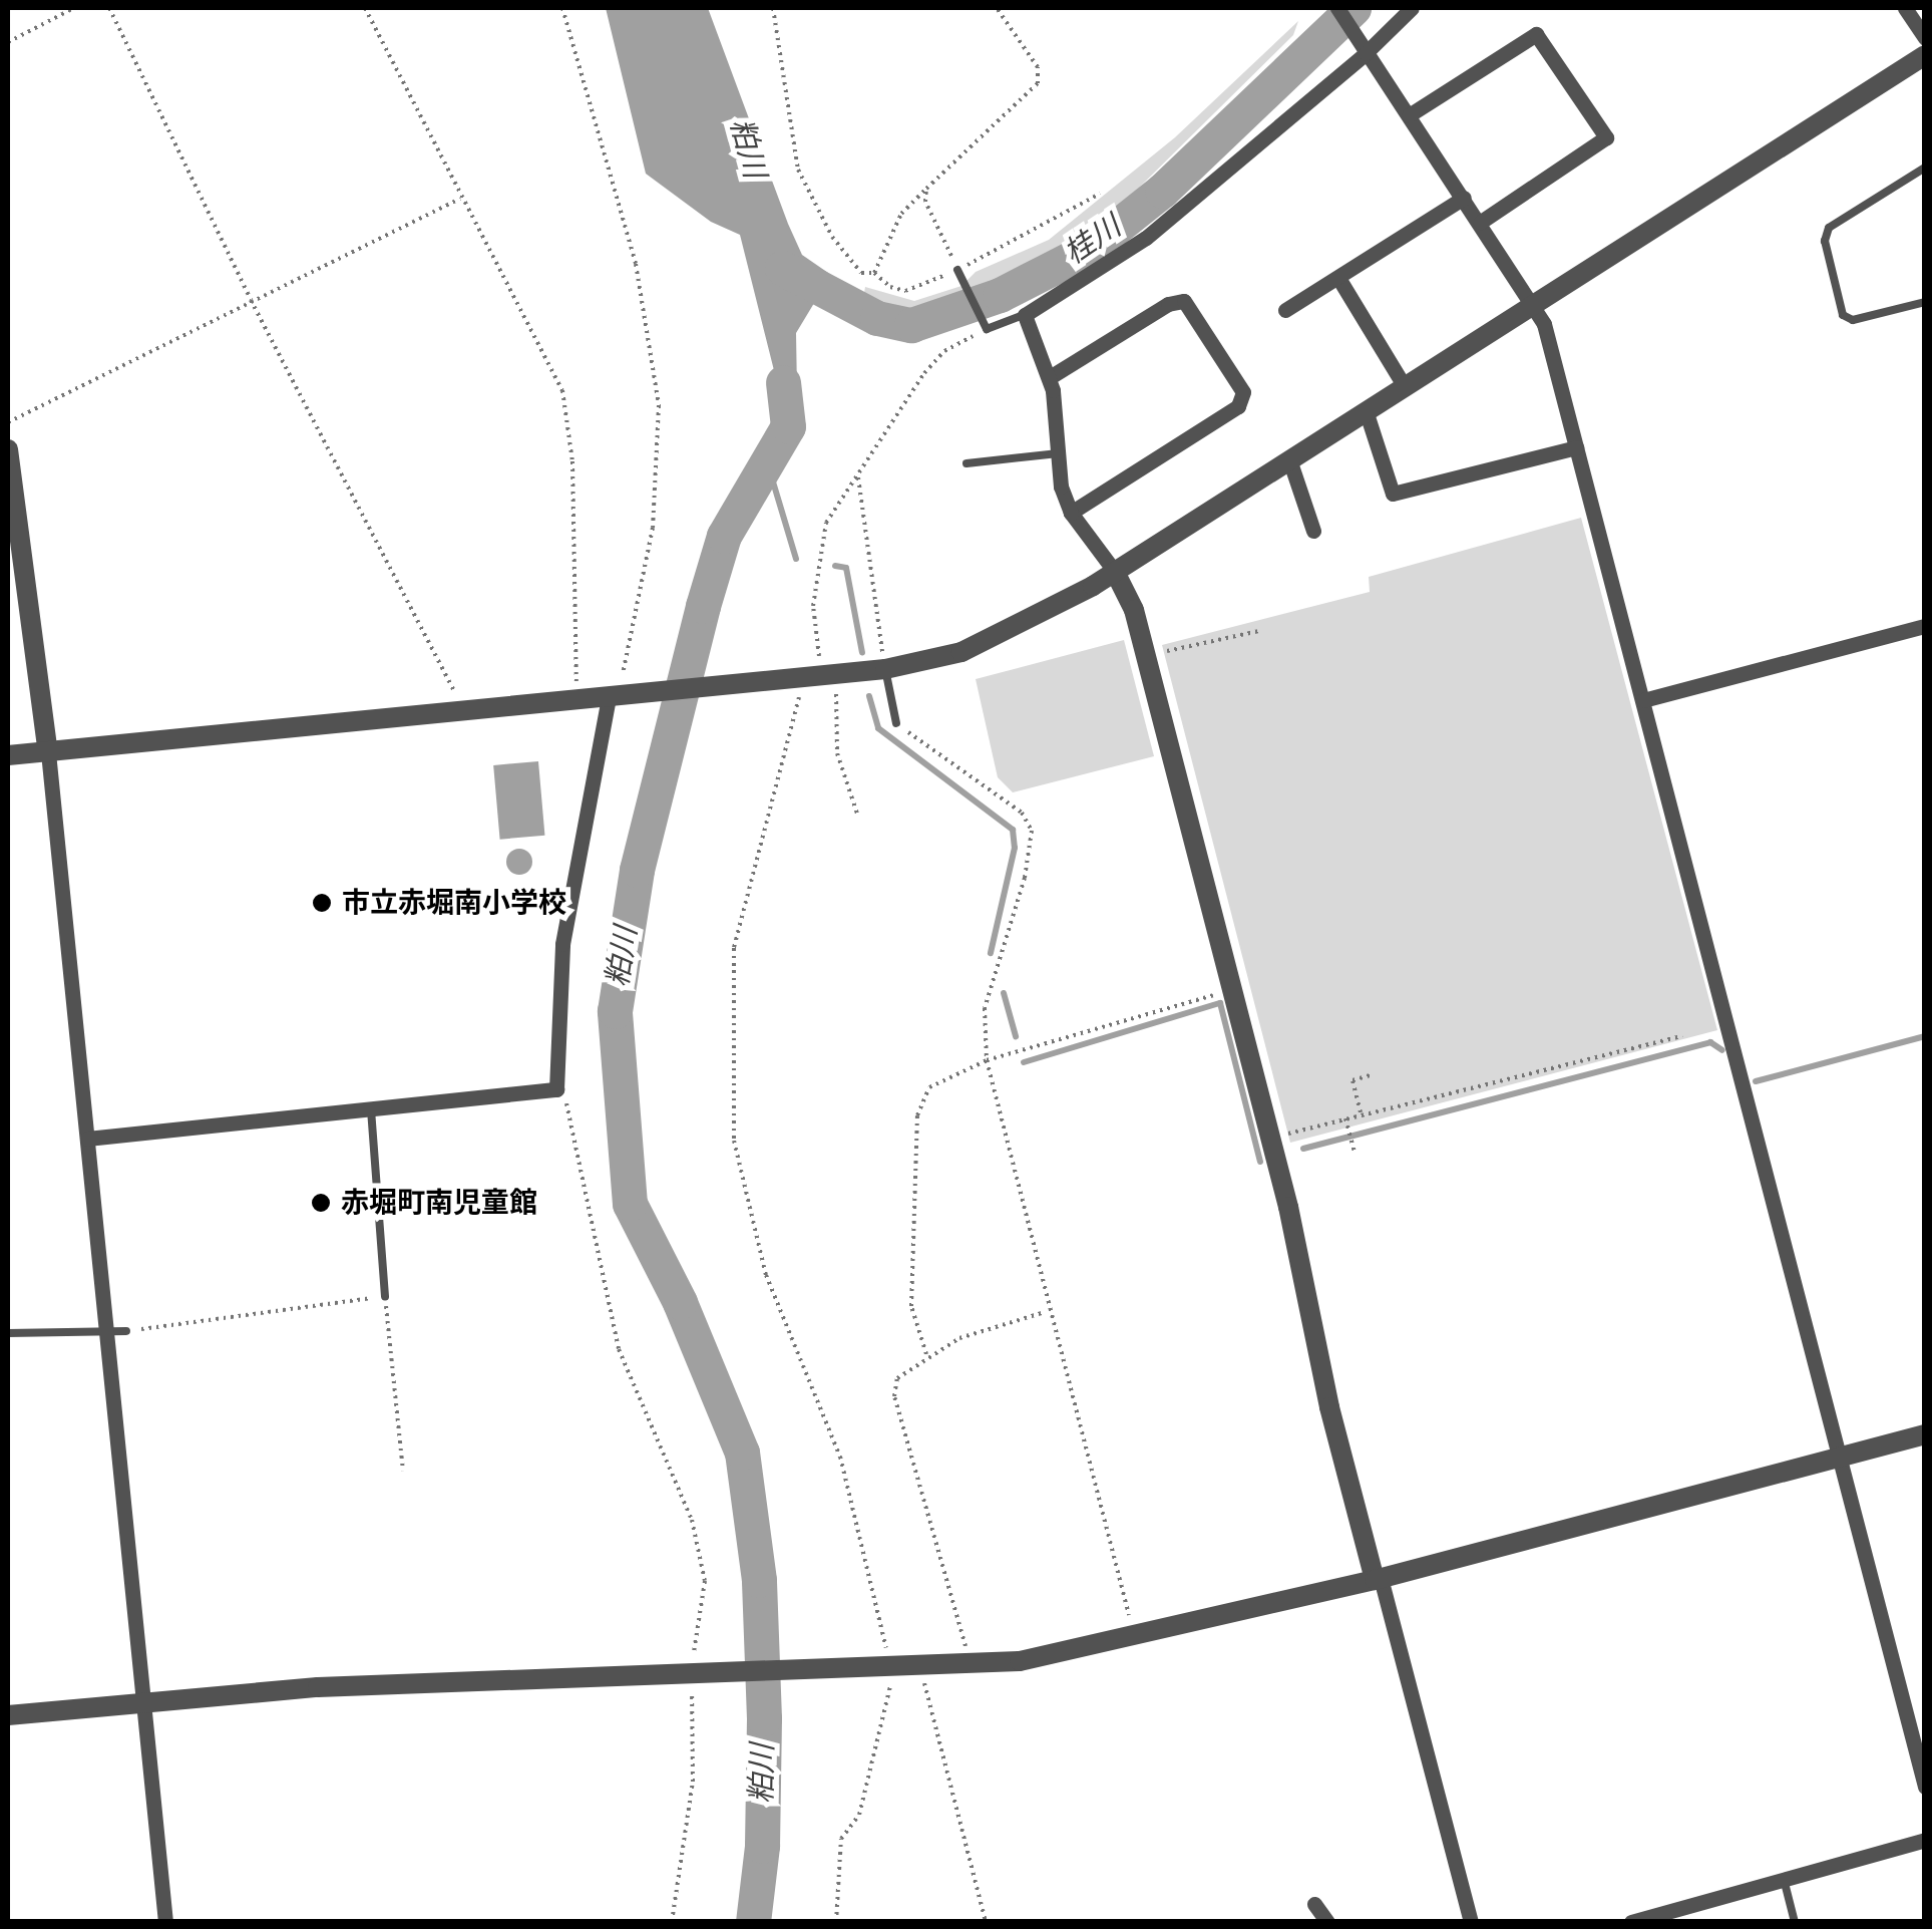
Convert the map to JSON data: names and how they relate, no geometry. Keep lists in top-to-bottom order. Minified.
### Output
{"water":["粕川","桂川"],"places":["市立赤堀南小学校","赤堀町南児童館"]}
